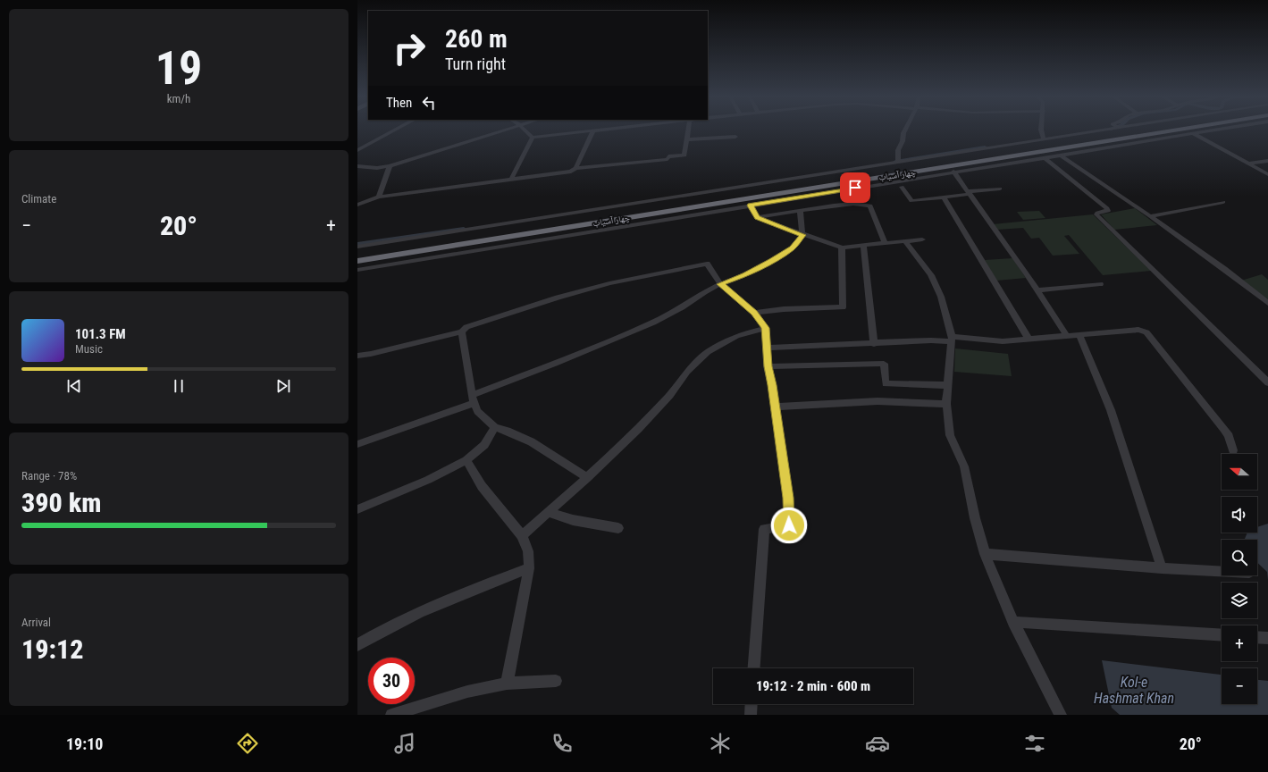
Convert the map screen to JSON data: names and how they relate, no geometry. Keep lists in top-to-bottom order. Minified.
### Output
{"streets":{"highway":["چهار آسیاب"]},"water":["Kol-e Hashmat Khan"],"north":"left","page":{"tile":[["19","km/h"],"Climate",["Range · 78%","390 km"],["Arrival","19:12"]],"turn":["260 m","Turn right"],"then":"Then","heat":["−","20°","+"],"song":["101.3 FM","Music"],"map_buttons":["+","−"],"limit":"30","trip":"19:12 · 2 min · 600 m","tabs":["19:10","20°"]}}
